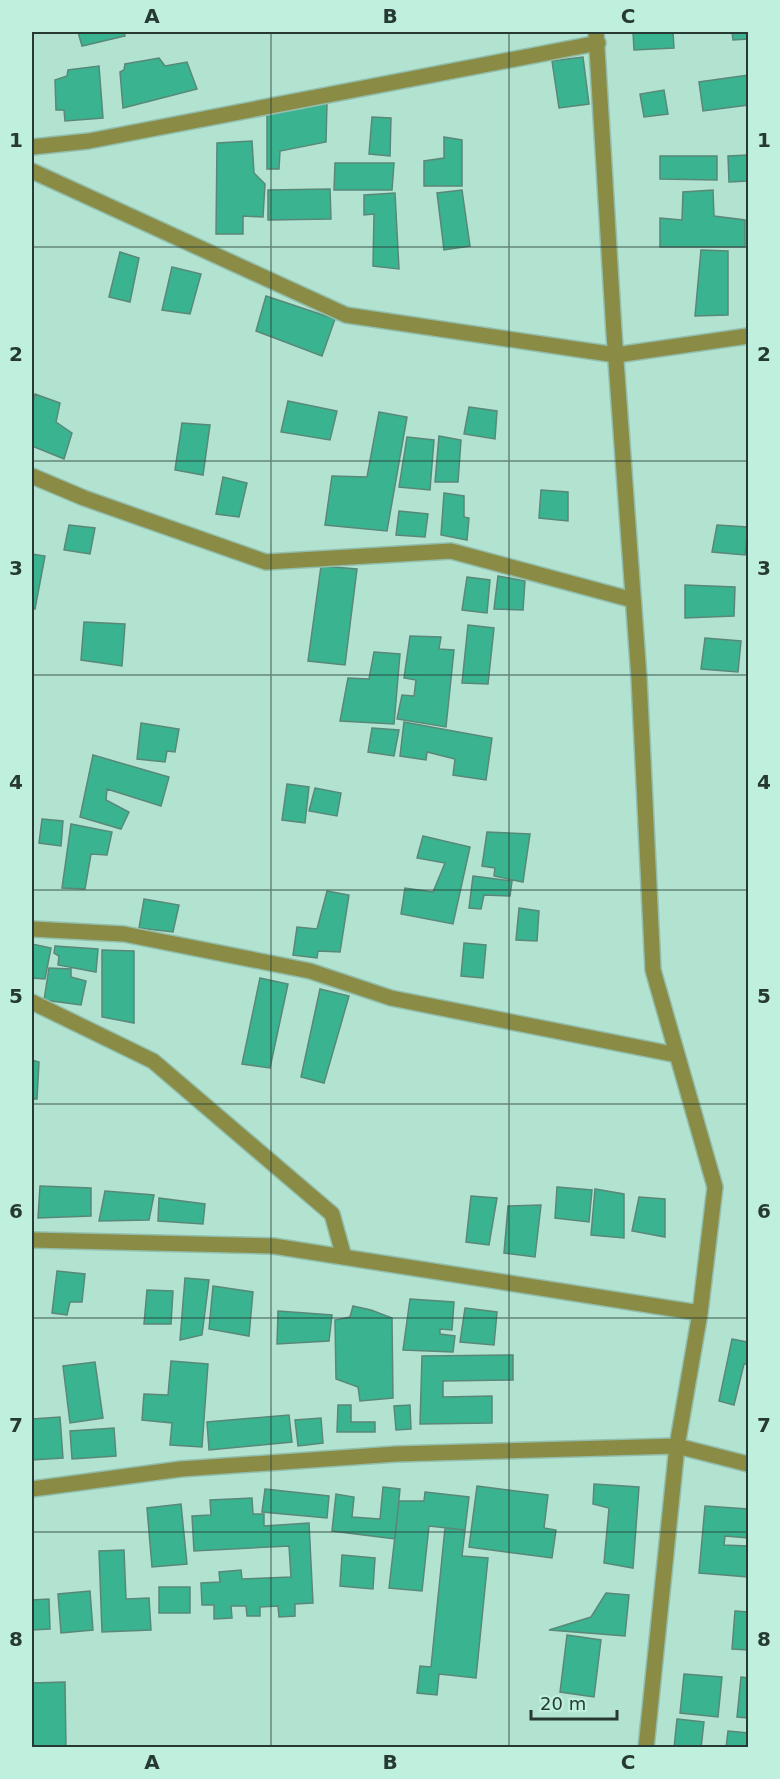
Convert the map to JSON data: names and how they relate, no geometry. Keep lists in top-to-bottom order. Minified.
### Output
{"scale_bar":"20 m","grid":{"columns":["A","B","C"],"rows":["1","2","3","4","5","6","7","8"]}}
